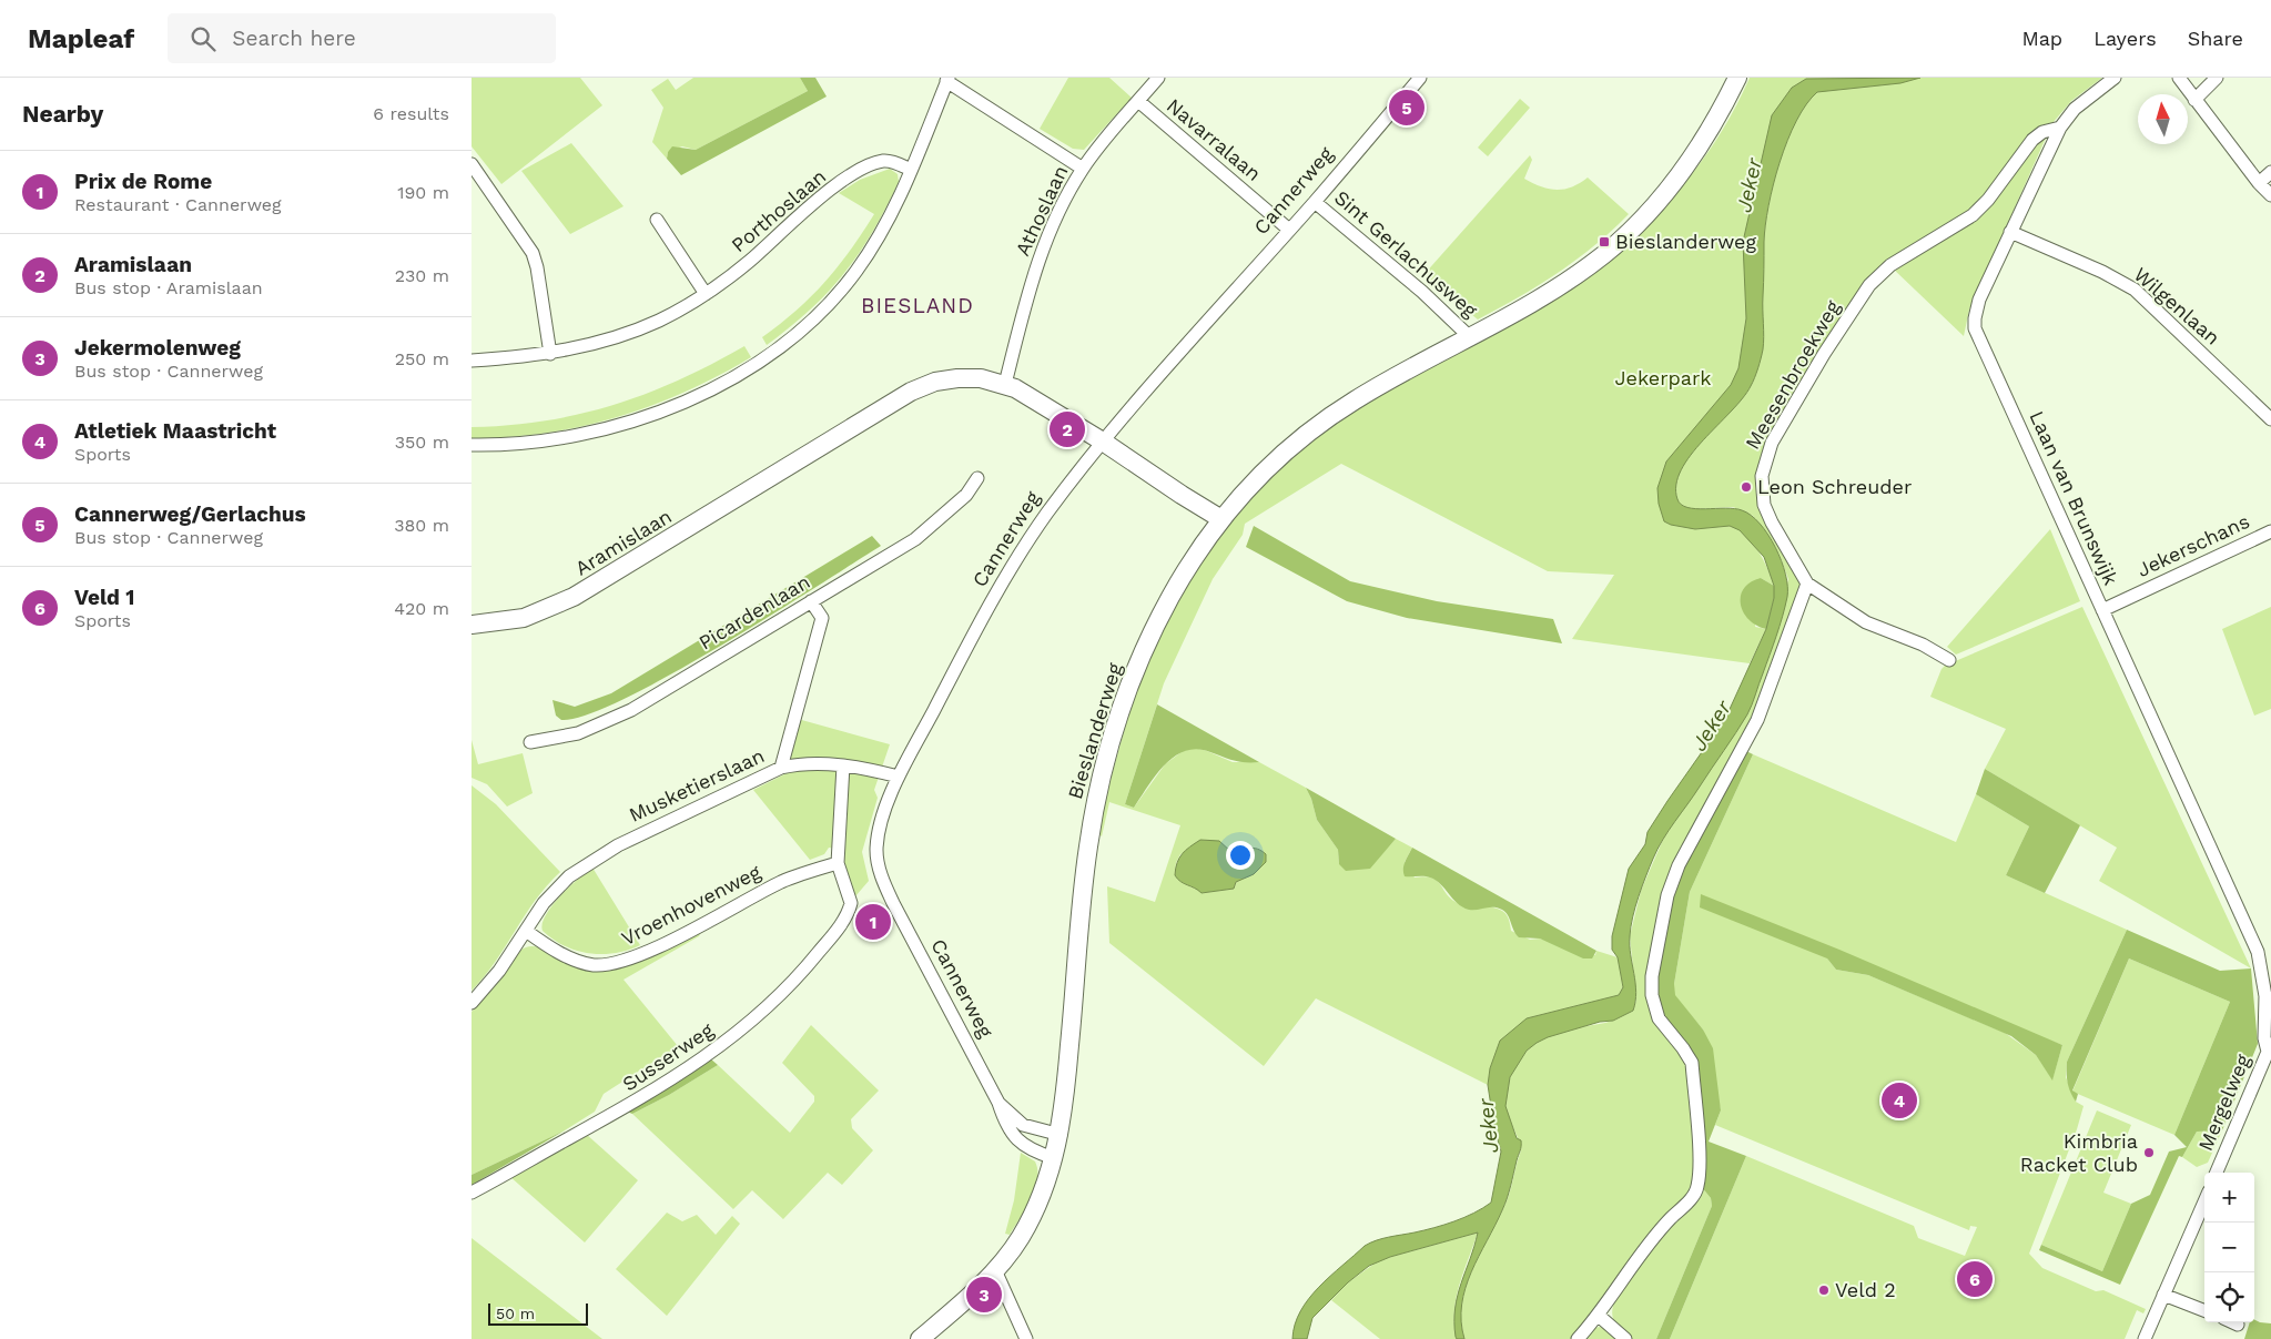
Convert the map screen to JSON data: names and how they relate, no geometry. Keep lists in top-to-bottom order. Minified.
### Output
{"streets":{"main road":["Aramislaan","Bieslanderweg"],"street":["Navarralaan","Cannerweg","Porthoslaan","Athoslaan","Sint Gerlachusweg","Wilgenlaan","Meesenbroekweg","Laan van Brunswijk","Jekerschans","Picardenlaan","Musketierslaan","Vroenhovenweg","Susserweg","Mergelweg"]},"crossings":[["Navarralaan","Cannerweg"],["Navarralaan","Athoslaan"],["Cannerweg","Sint Gerlachusweg"],["Cannerweg","Aramislaan"],["Cannerweg","Bieslanderweg"],["Athoslaan","Aramislaan"],["Sint Gerlachusweg","Bieslanderweg"],["Wilgenlaan","Laan van Brunswijk"],["Meesenbroekweg","Laan van Brunswijk"],["Laan van Brunswijk","Jekerschans"],["Laan van Brunswijk","Mergelweg"],["Aramislaan","Bieslanderweg"],["Picardenlaan","Musketierslaan"],["Musketierslaan","Vroenhovenweg"],["Vroenhovenweg","Susserweg"]],"districts":["BIESLAND"],"water":["Jeker"],"parks":["Jekerpark"],"places":{"transit":["Bieslanderweg"],"other":["Leon Schreuder","Kimbria Racket Club","Veld 2"]},"scale_bar":"50 m","north":"top","page":{"header":"Mapleaf","search":"Search here","nav":["Map","Layers","Share"],"heading":["Nearby","6 results"],"pins":["5","2","1","4","6","3"],"list":[{"mark":"1","name":"Prix de Rome","note":"Restaurant · Cannerweg","value":"190 m"},{"mark":"2","name":"Aramislaan","note":"Bus stop · Aramislaan","value":"230 m"},{"mark":"3","name":"Jekermolenweg","note":"Bus stop · Cannerweg","value":"250 m"},{"mark":"4","name":"Atletiek Maastricht","note":"Sports","value":"350 m"},{"mark":"5","name":"Cannerweg/Gerlachus","note":"Bus stop · Cannerweg","value":"380 m"},{"mark":"6","name":"Veld 1","note":"Sports","value":"420 m"}],"map_buttons":["+","−"],"scale":"50 m"}}
